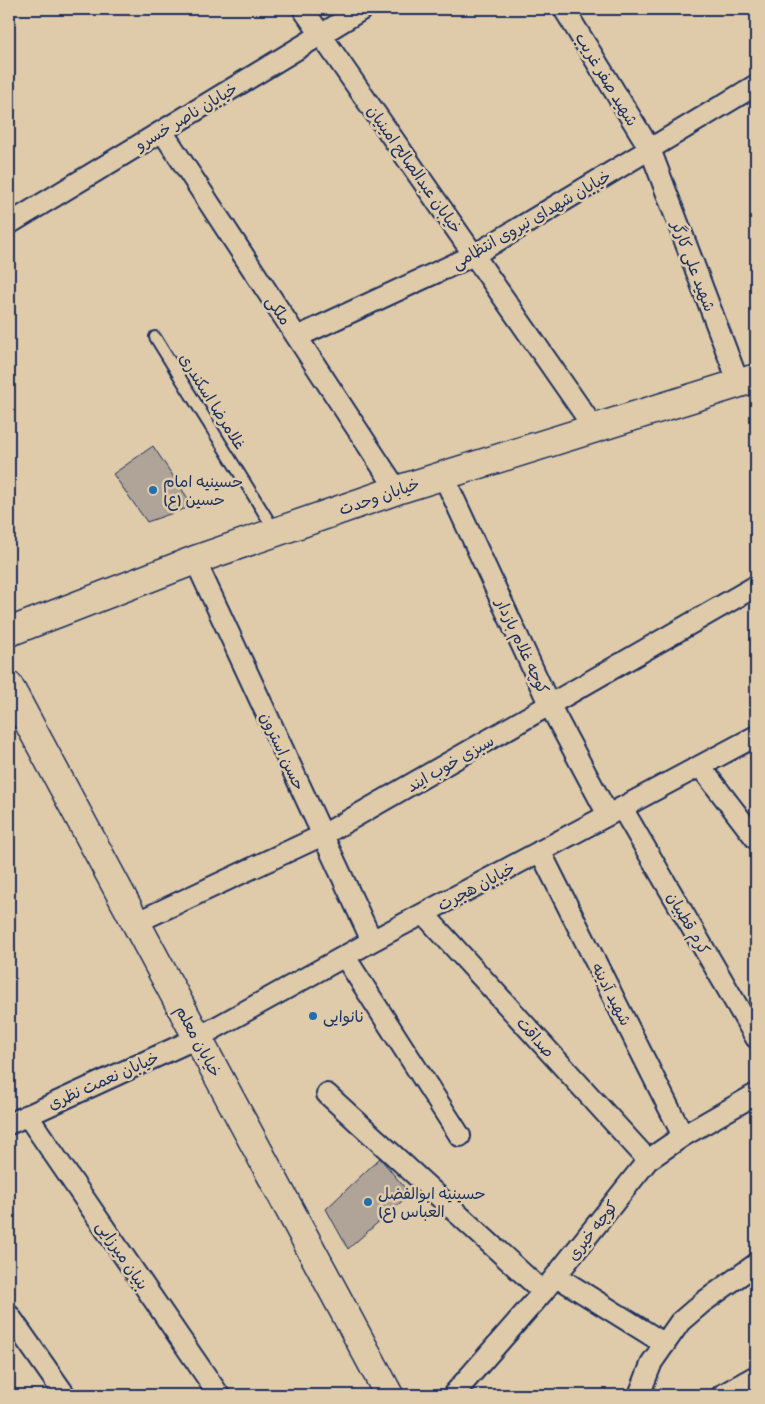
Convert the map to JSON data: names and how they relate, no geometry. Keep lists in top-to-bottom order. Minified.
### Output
{"streets":{"main road":["خیابان وحدت","خیابان معلم"],"street":["شهید صفر غریب","خیابان ناصر خسرو","خیابان عبدالصالح امینیان","خیابان شهدای نیروی انتظامی","شهید علی کارگر","ملکی","کوچه غلام بازدار","حسن استرون","سبزی خوب ایند","خیابان هجرت","کرم قطبیان","شهید آدینه","صداقت","خیابان نعمت نظری","کوچه خیری","بنیان میرزایی"],"lane":["غلامرضا اسکندری"]},"crossings":[["شهید صفر غریب","خیابان شهدای نیروی انتظامی"],["شهید صفر غریب","شهید علی کارگر"],["خیابان ناصر خسرو","خیابان عبدالصالح امینیان"],["خیابان ناصر خسرو","ملکی"],["خیابان عبدالصالح امینیان","خیابان شهدای نیروی انتظامی"],["خیابان عبدالصالح امینیان","خیابان وحدت"],["خیابان شهدای نیروی انتظامی","شهید علی کارگر"],["خیابان شهدای نیروی انتظامی","ملکی"],["شهید علی کارگر","خیابان وحدت"],["ملکی","خیابان وحدت"],["غلامرضا اسکندری","خیابان وحدت"],["خیابان وحدت","کوچه غلام بازدار"],["خیابان وحدت","حسن استرون"],["کوچه غلام بازدار","سبزی خوب ایند"],["کوچه غلام بازدار","خیابان هجرت"],["کوچه غلام بازدار","کرم قطبیان"],["حسن استرون","سبزی خوب ایند"],["حسن استرون","خیابان هجرت"],["سبزی خوب ایند","خیابان معلم"],["خیابان هجرت","کرم قطبیان"],["خیابان هجرت","شهید آدینه"],["خیابان هجرت","صداقت"],["خیابان هجرت","خیابان معلم"],["خیابان هجرت","خیابان نعمت نظری"],["شهید آدینه","کوچه خیری"],["صداقت","کوچه خیری"],["خیابان معلم","خیابان نعمت نظری"],["خیابان نعمت نظری","بنیان میرزایی"]],"places":["حسینیه امام حسین (ع)","نانوایی","حسینیه ابوالفضل العباس (ع)"]}
